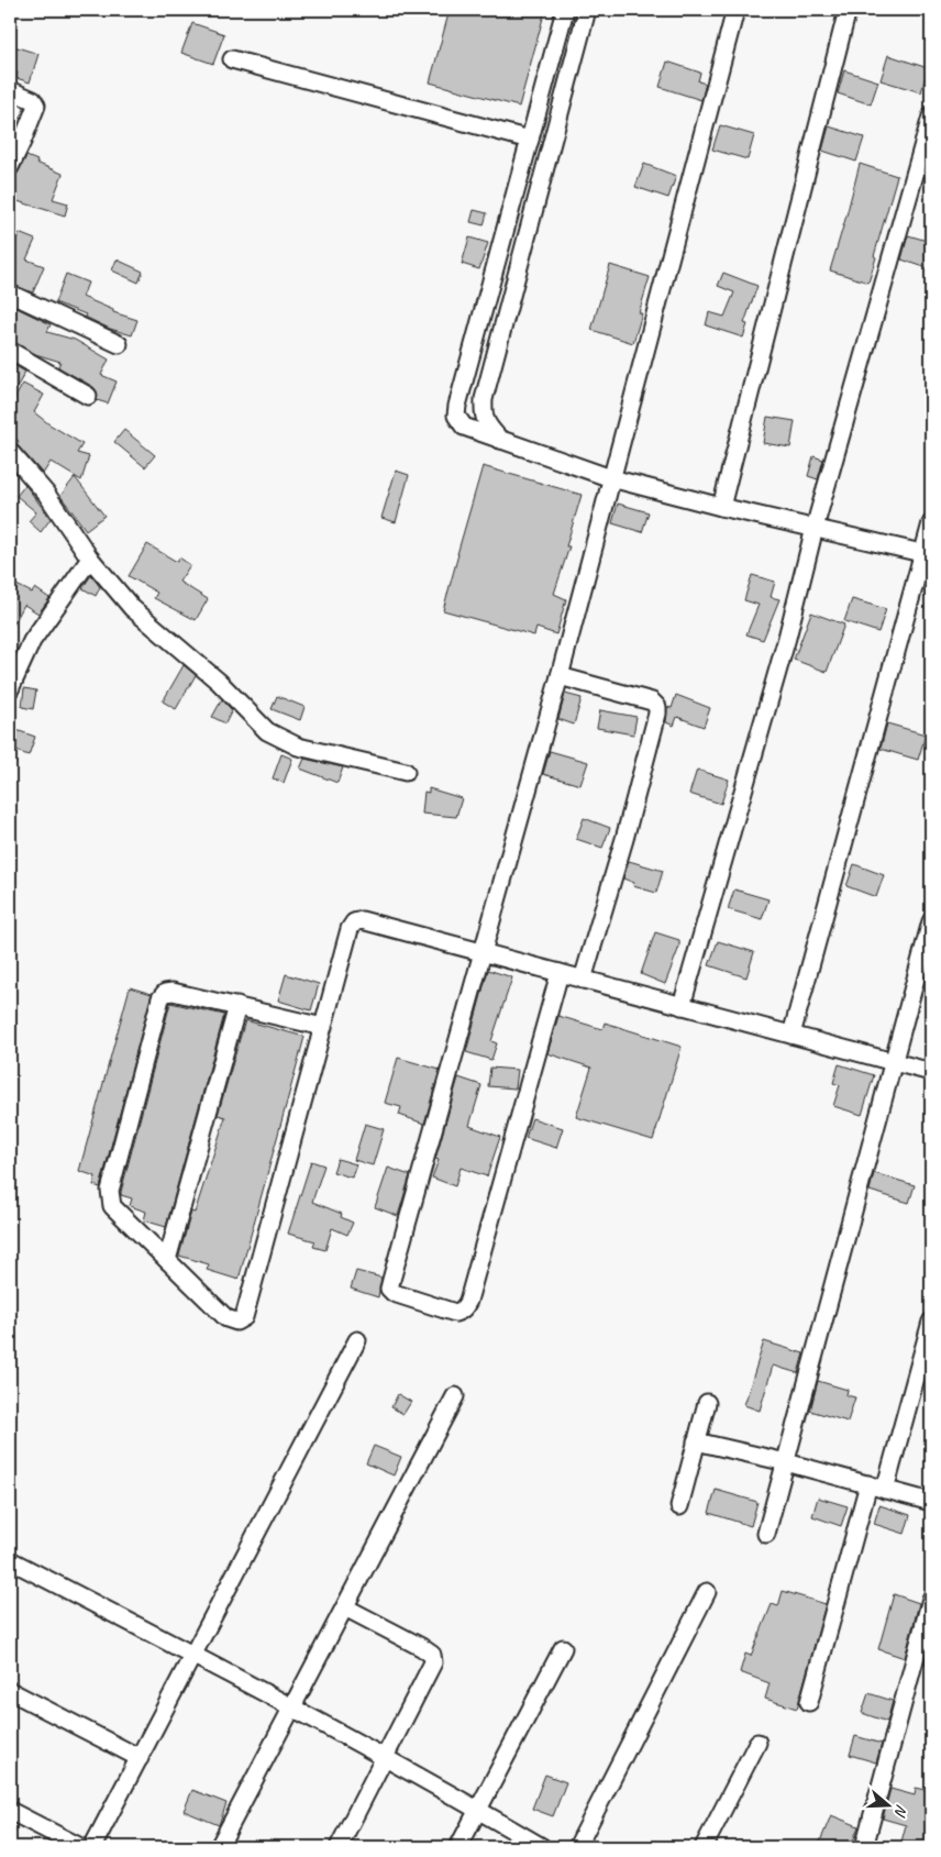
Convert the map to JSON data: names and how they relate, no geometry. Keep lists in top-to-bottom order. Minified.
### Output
{"north":"right"}
